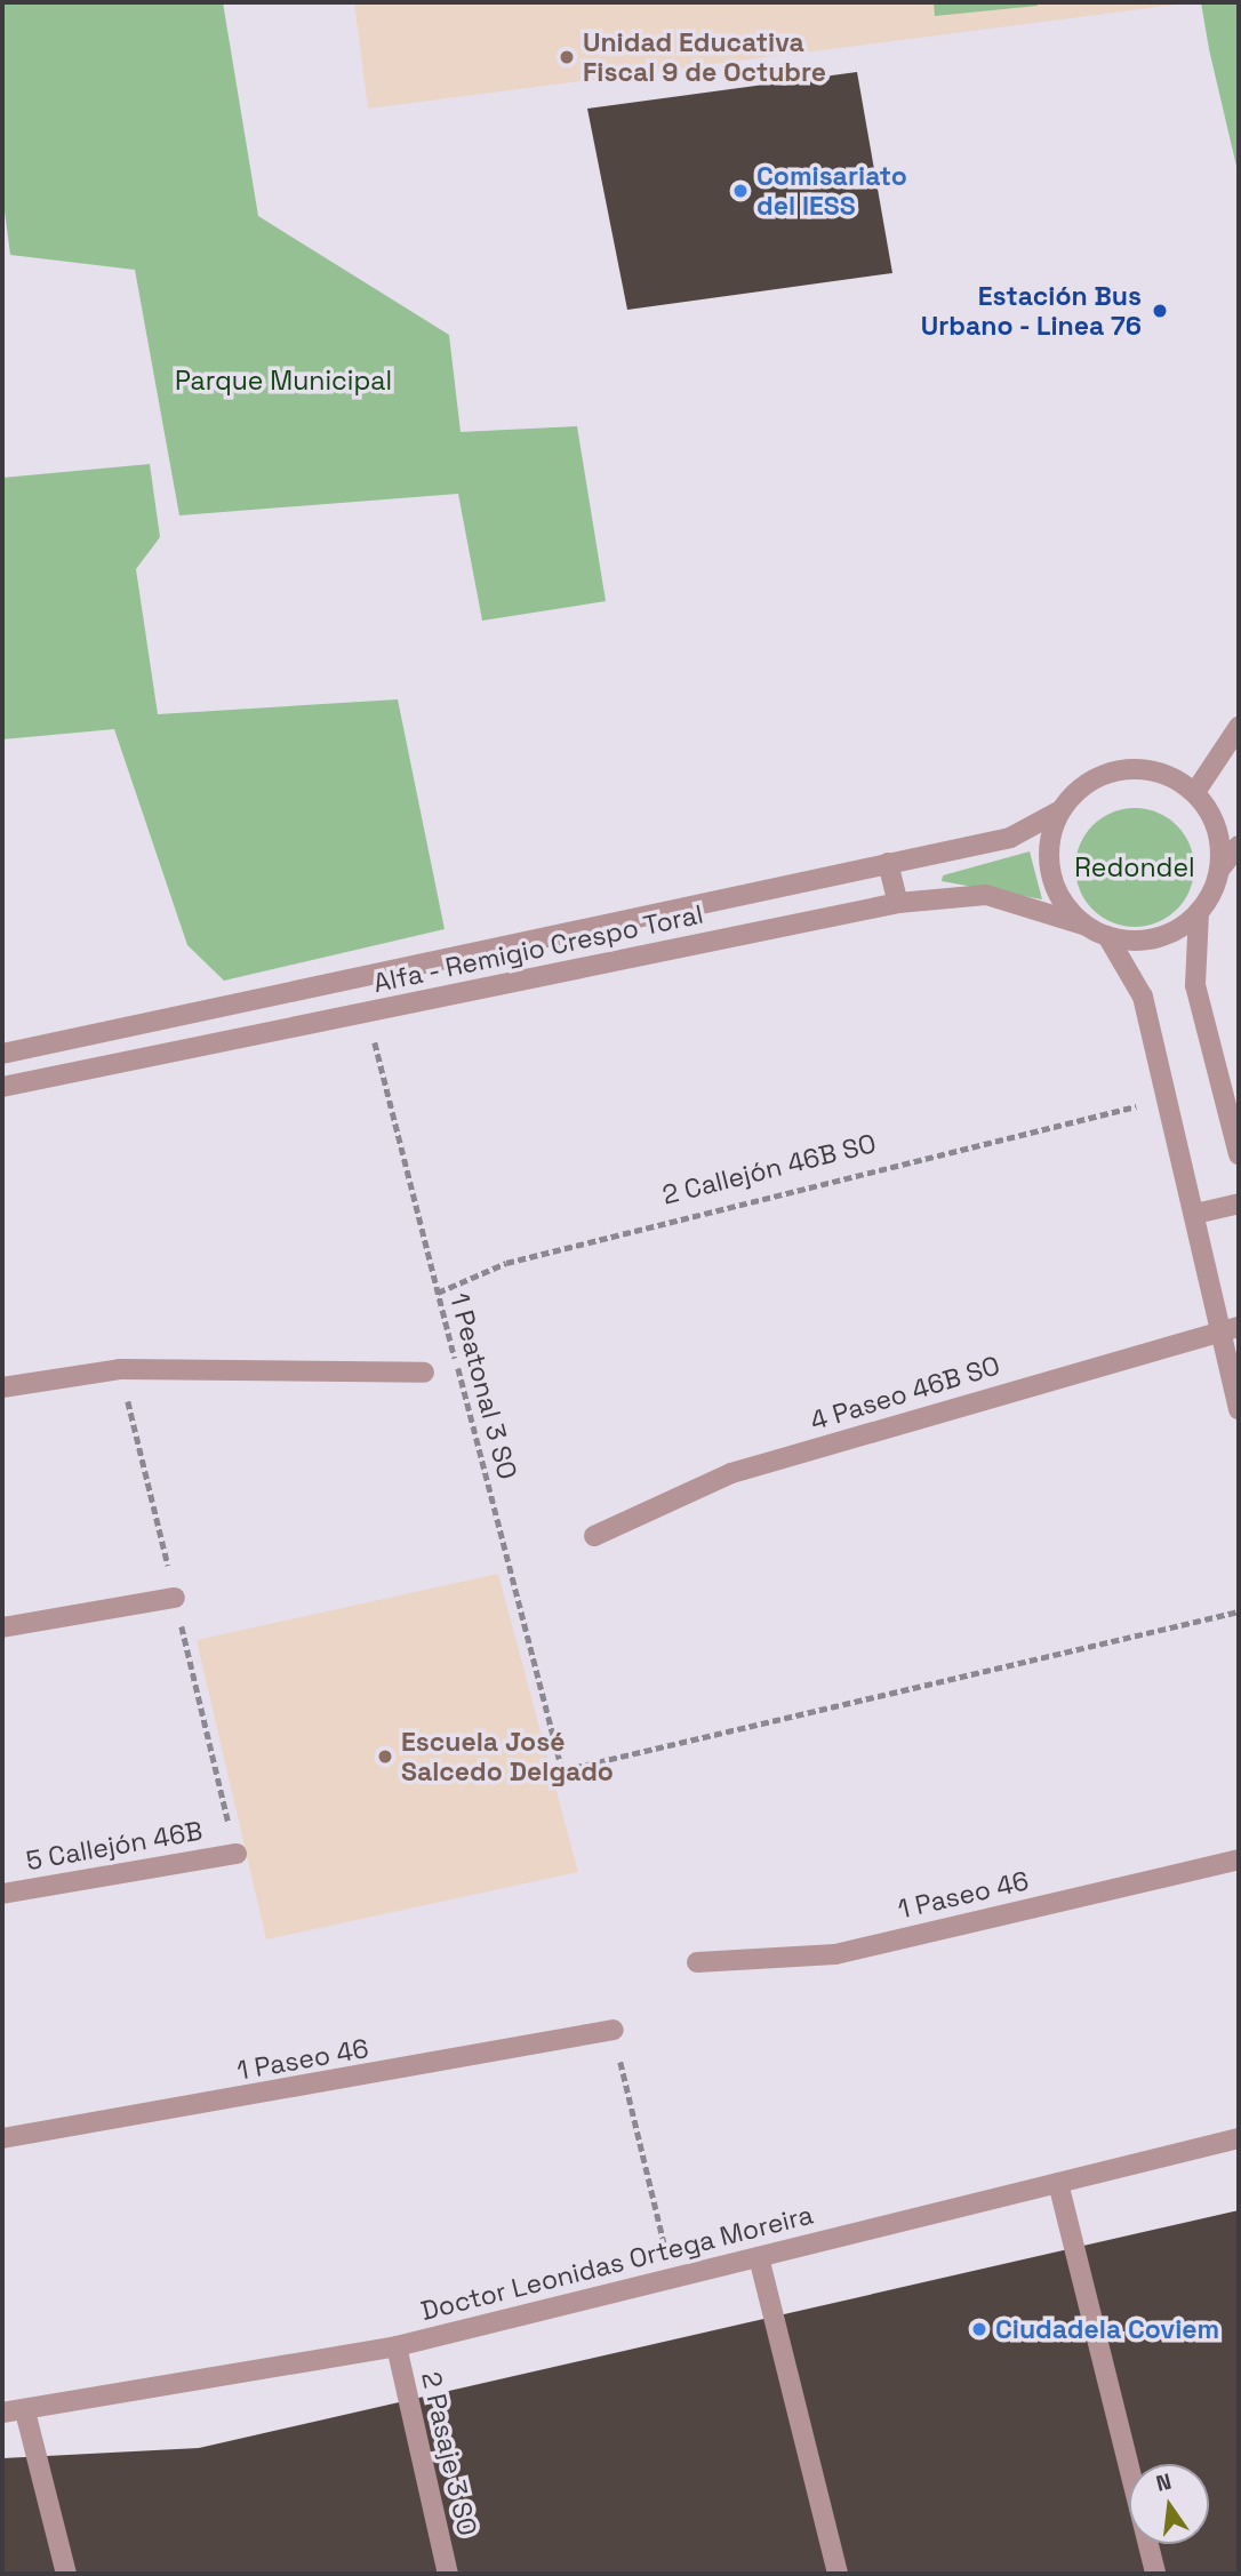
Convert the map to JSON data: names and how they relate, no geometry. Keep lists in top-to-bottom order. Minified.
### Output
{"streets":{"street":["Alfa - Remigio Crespo Toral","4 Paseo 46B SO","5 Callejón 46B","1 Paseo 46","Doctor Leonidas Ortega Moreira","2 Pasaje 3 SO"],"path":["2 Callejón 46B SO","1 Peatonal 3 SO"]},"crossings":[["Alfa - Remigio Crespo Toral","1 Peatonal 3 SO"],["2 Callejón 46B SO","1 Peatonal 3 SO"],["Doctor Leonidas Ortega Moreira","2 Pasaje 3 SO"]],"parks":["Parque Municipal","Redondel"],"places":["Unidad Educativa Fiscal 9 de Octubre","Comisariato del IESS","Estación Bus Urbano - Linea 76","Escuela José Salcedo Delgado","Ciudadela Coviem"],"north":"top"}
